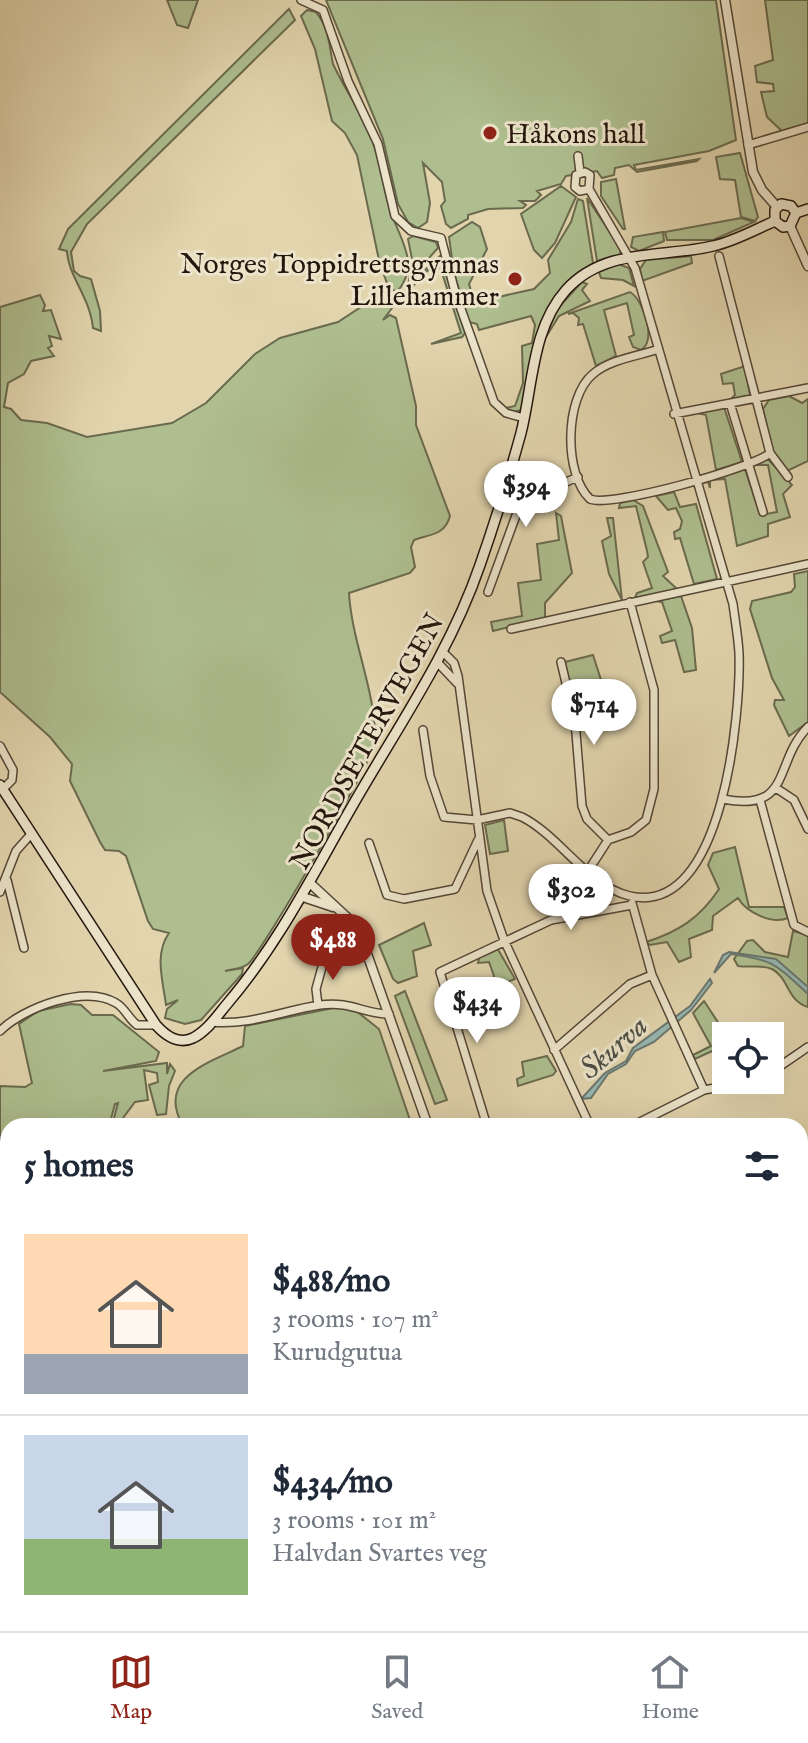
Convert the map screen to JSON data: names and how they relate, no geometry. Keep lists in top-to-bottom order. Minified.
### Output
{"streets":{"main road":["NORDSETERVEGEN"]},"water":["Skurva"],"places":["Håkons hall","Norges Toppidrettsgymnas Lillehammer"],"page":{"price":["$394","$714","$302","$488","$434"],"heading":"5 homes","list":[{"name":"$488/mo","note":"3 rooms · 107 m² · Kurudgutua"},{"name":"$434/mo","note":"3 rooms · 101 m² · Halvdan Svartes veg"}],"tabs":["Map","Saved","Home"]}}
